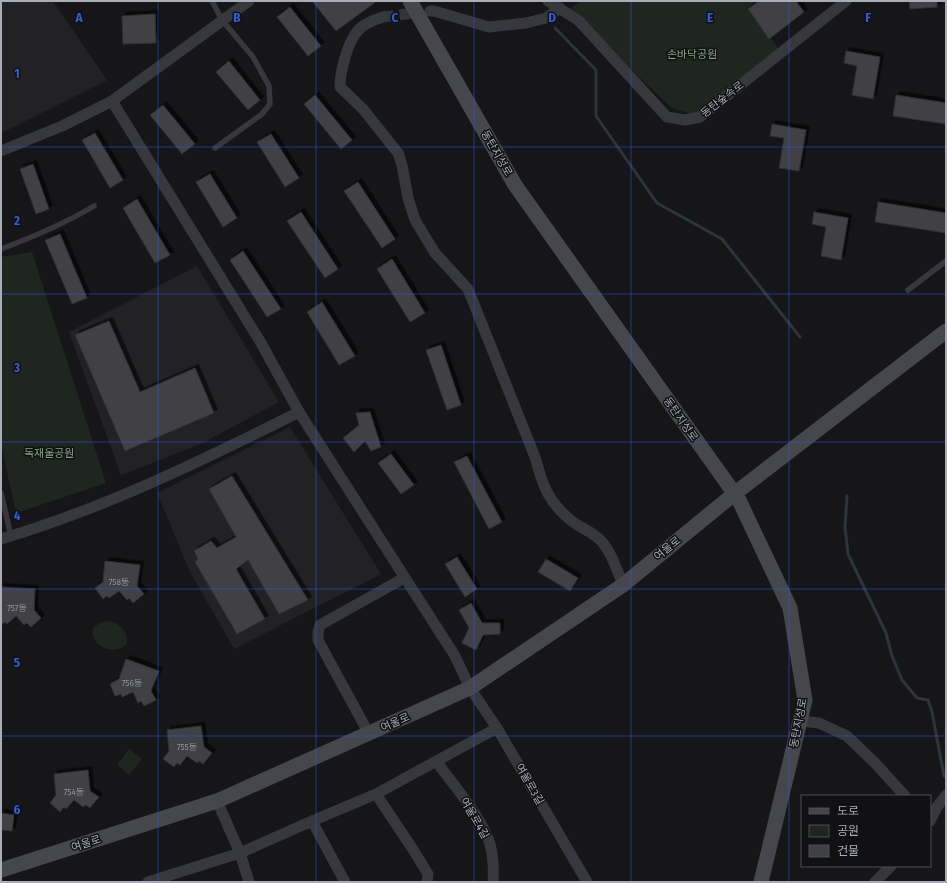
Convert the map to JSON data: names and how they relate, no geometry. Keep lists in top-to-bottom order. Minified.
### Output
{"streets":{"street":["동탄숲속로","동탄지성로","여울로","여울로3길","여울로4길"]},"crossings":[["동탄지성로","여울로"],["여울로","여울로3길"]],"parks":["손바닥공원","독재울공원"],"house_numbers":["758동","757동","756동","755동","754동"],"legend":["도로","공원","건물"],"grid":{"columns":["A","B","C","D","E","F"],"rows":["1","2","3","4","5","6"]}}
